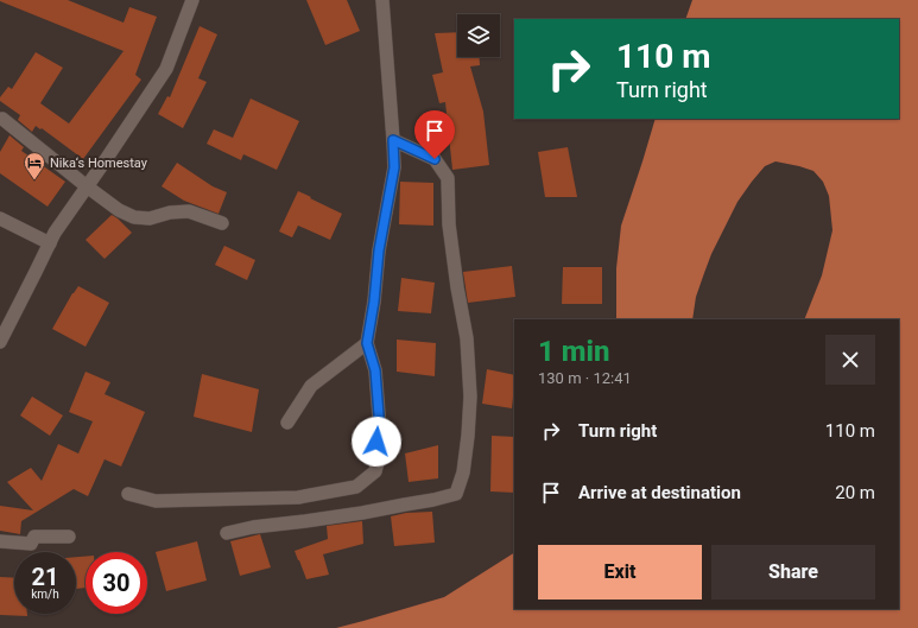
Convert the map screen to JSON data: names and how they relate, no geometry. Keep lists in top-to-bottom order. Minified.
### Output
{"places":{"hotel":["Nika‘s Homestay"]},"page":{"turn":["110 m","Turn right"],"heading":["1 min","130 m · 12:41"],"list":[{"name":"Turn right","value":"110 m"},{"name":"Arrive at destination","value":"20 m"}],"buttons":["Exit","Share"],"speed":"21 km/h","limit":"30"}}
